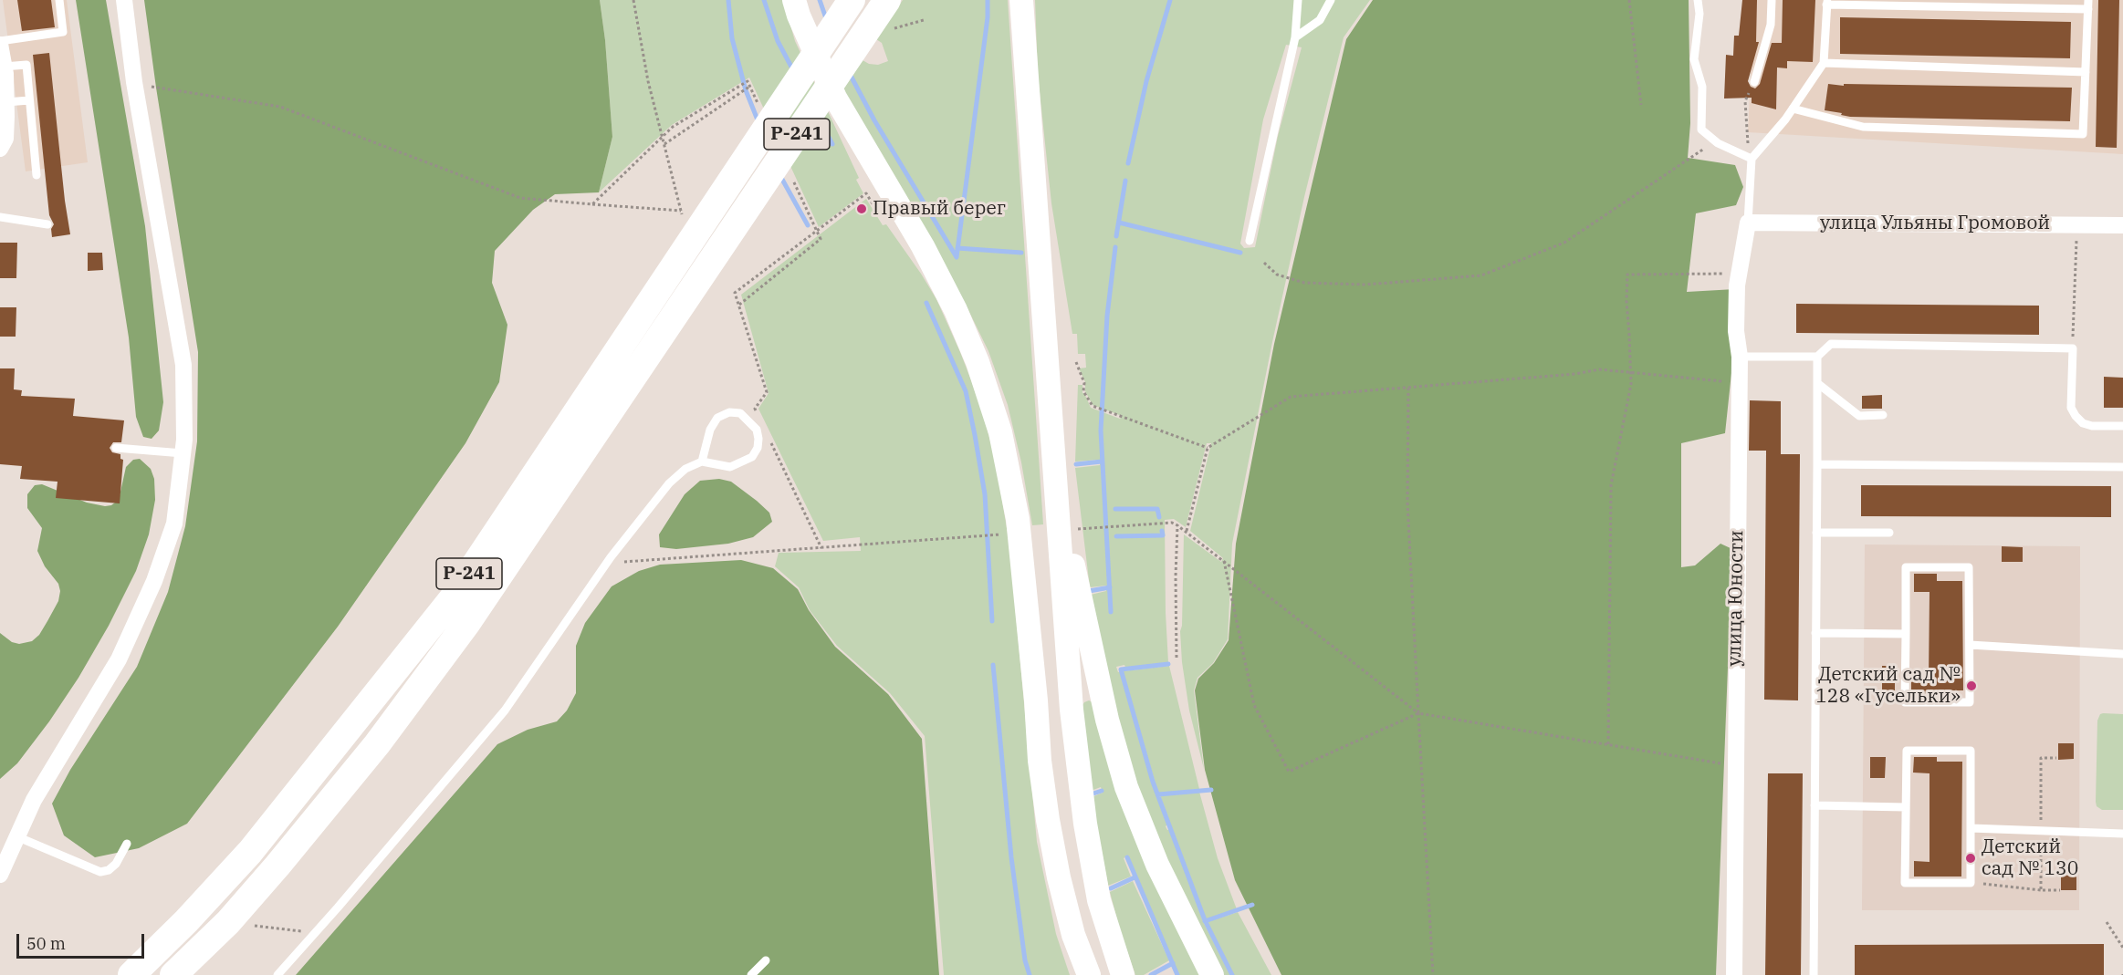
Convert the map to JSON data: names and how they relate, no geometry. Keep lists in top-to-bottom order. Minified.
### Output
{"streets":{"highway":["Р-241"],"street":["улица Ульяны Громовой","улица Юности"]},"crossings":[["улица Ульяны Громовой","улица Юности"]],"places":["Правый берег","Детский сад № 128 «Гусельки»","Детский сад № 130"],"scale_bar":"50 m"}
